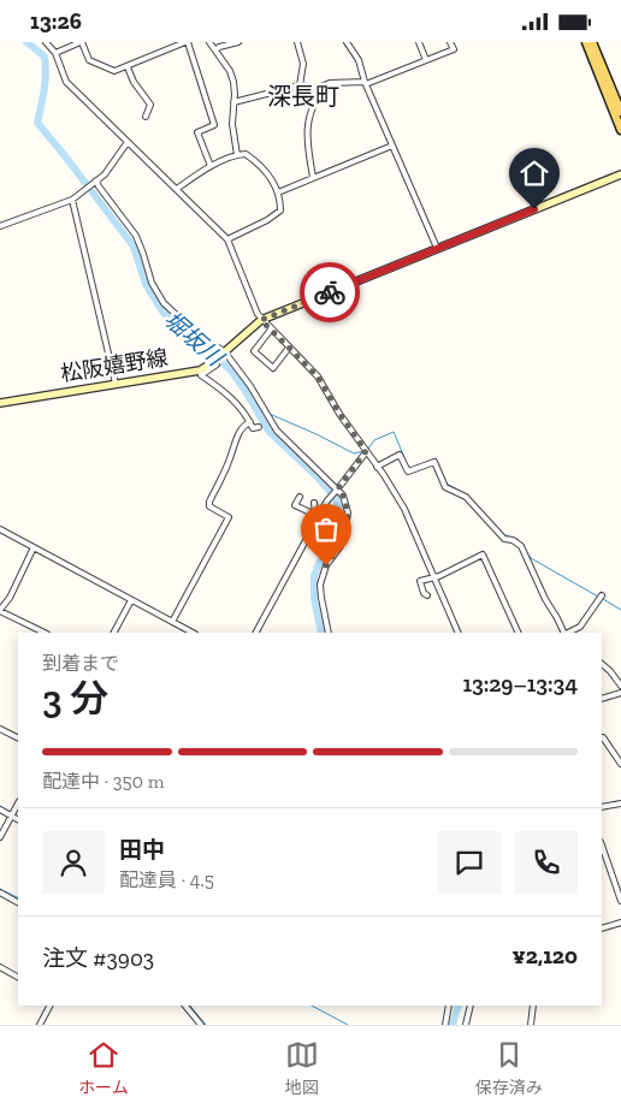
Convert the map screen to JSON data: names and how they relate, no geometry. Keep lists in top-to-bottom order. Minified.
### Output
{"streets":{"main road":["松阪嬉野線"]},"districts":["深長町"],"water":["堀坂川"],"page":{"status":"13:26","heading":["3 分","到着まで","13:29–13:34"],"panel":["田中","配達員 · 4.5","注文 #3903","¥2,120"],"bar":"配達中 · 350 m","tabs":["ホーム","地図","保存済み"]}}
